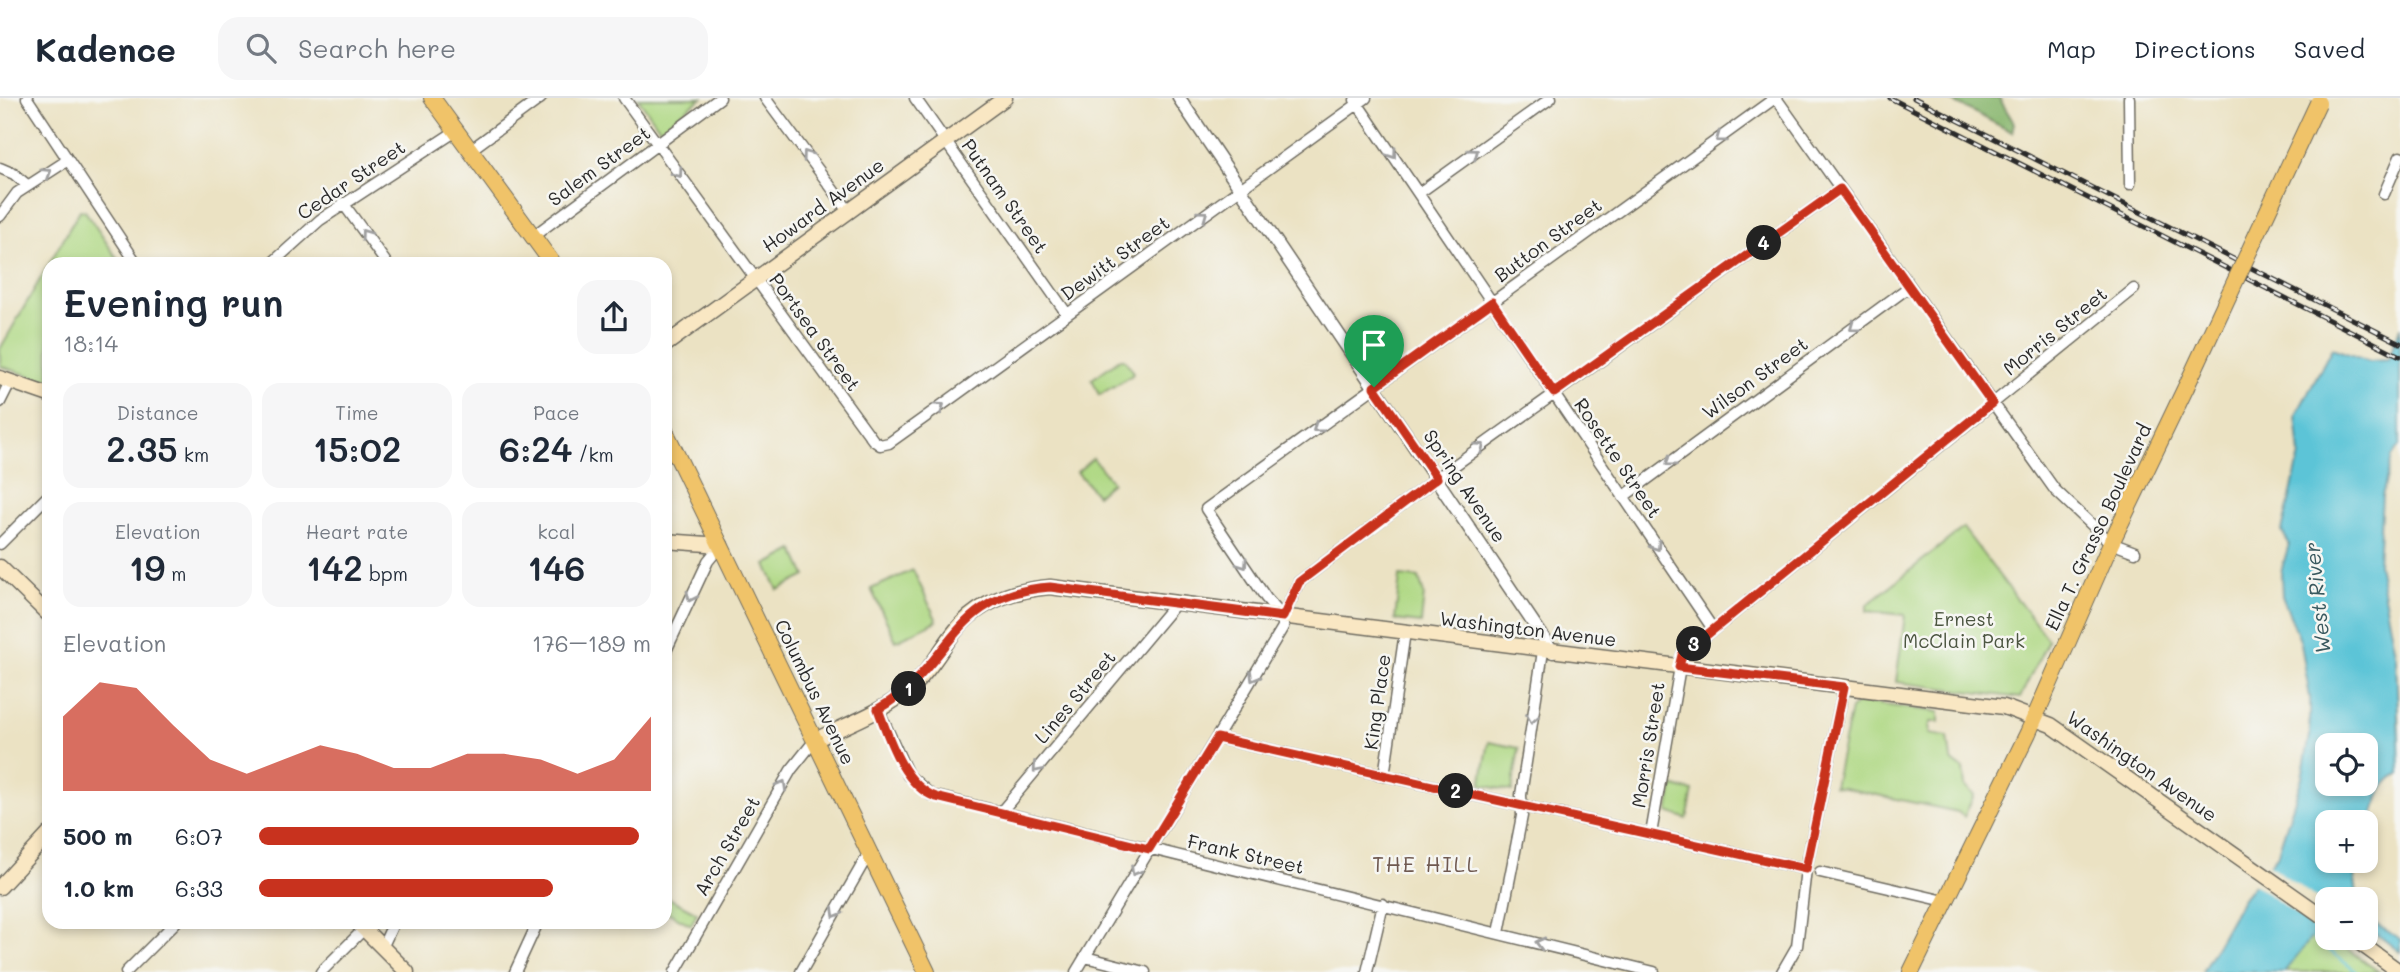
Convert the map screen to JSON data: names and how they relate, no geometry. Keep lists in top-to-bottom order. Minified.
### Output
{"streets":{"main road":["Howard Avenue","Ella T. Grasso Boulevard","Washington Avenue","Columbus Avenue"],"street":["Salem Street","Cedar Street","Putnam Street","Button Street","Dewitt Street","Morris Street","Portsea Street","Wilson Street","Rosette Street","Spring Avenue","Lines Street","King Place","Arch Street","Frank Street"]},"crossings":[["Salem Street","Portsea Street"],["Putnam Street","Howard Avenue"],["Putnam Street","Dewitt Street"],["Howard Avenue","Portsea Street"],["Button Street","Rosette Street"],["Button Street","Spring Avenue"],["Button Street","Washington Avenue"],["Dewitt Street","Portsea Street"],["Dewitt Street","Rosette Street"],["Dewitt Street","Spring Avenue"],["Morris Street","Rosette Street"],["Morris Street","Washington Avenue"],["Wilson Street","Rosette Street"],["Spring Avenue","Washington Avenue"],["Ella T. Grasso Boulevard","Washington Avenue"],["Washington Avenue","Columbus Avenue"],["Washington Avenue","Lines Street"],["Washington Avenue","King Place"],["Washington Avenue","Arch Street"],["Washington Avenue","Frank Street"],["Columbus Avenue","Arch Street"],["Lines Street","Frank Street"]],"one_way":["Button Street","Dewitt Street","Portsea Street","Wilson Street","Rosette Street","Lines Street","Arch Street"],"districts":["THE HILL"],"water":["West River"],"parks":["Ernest McClain Park"],"page":{"header":"Kadence","search":"Search here","nav":["Map","Directions","Saved"],"pins":["4","3","1","2"],"heading":["Evening run","18:14"],"stats":[["Distance","2.35 km"],["Time","15:02"],["Pace","6:24 /km"],["Elevation","19 m"],["Heart rate","142 bpm"],["kcal","146"]],"chart":["Elevation","176–189 m"],"map_buttons":["+","−"],"list":[{"name":"500 m","note":"6:07"},{"name":"1.0 km","note":"6:33"}]}}
